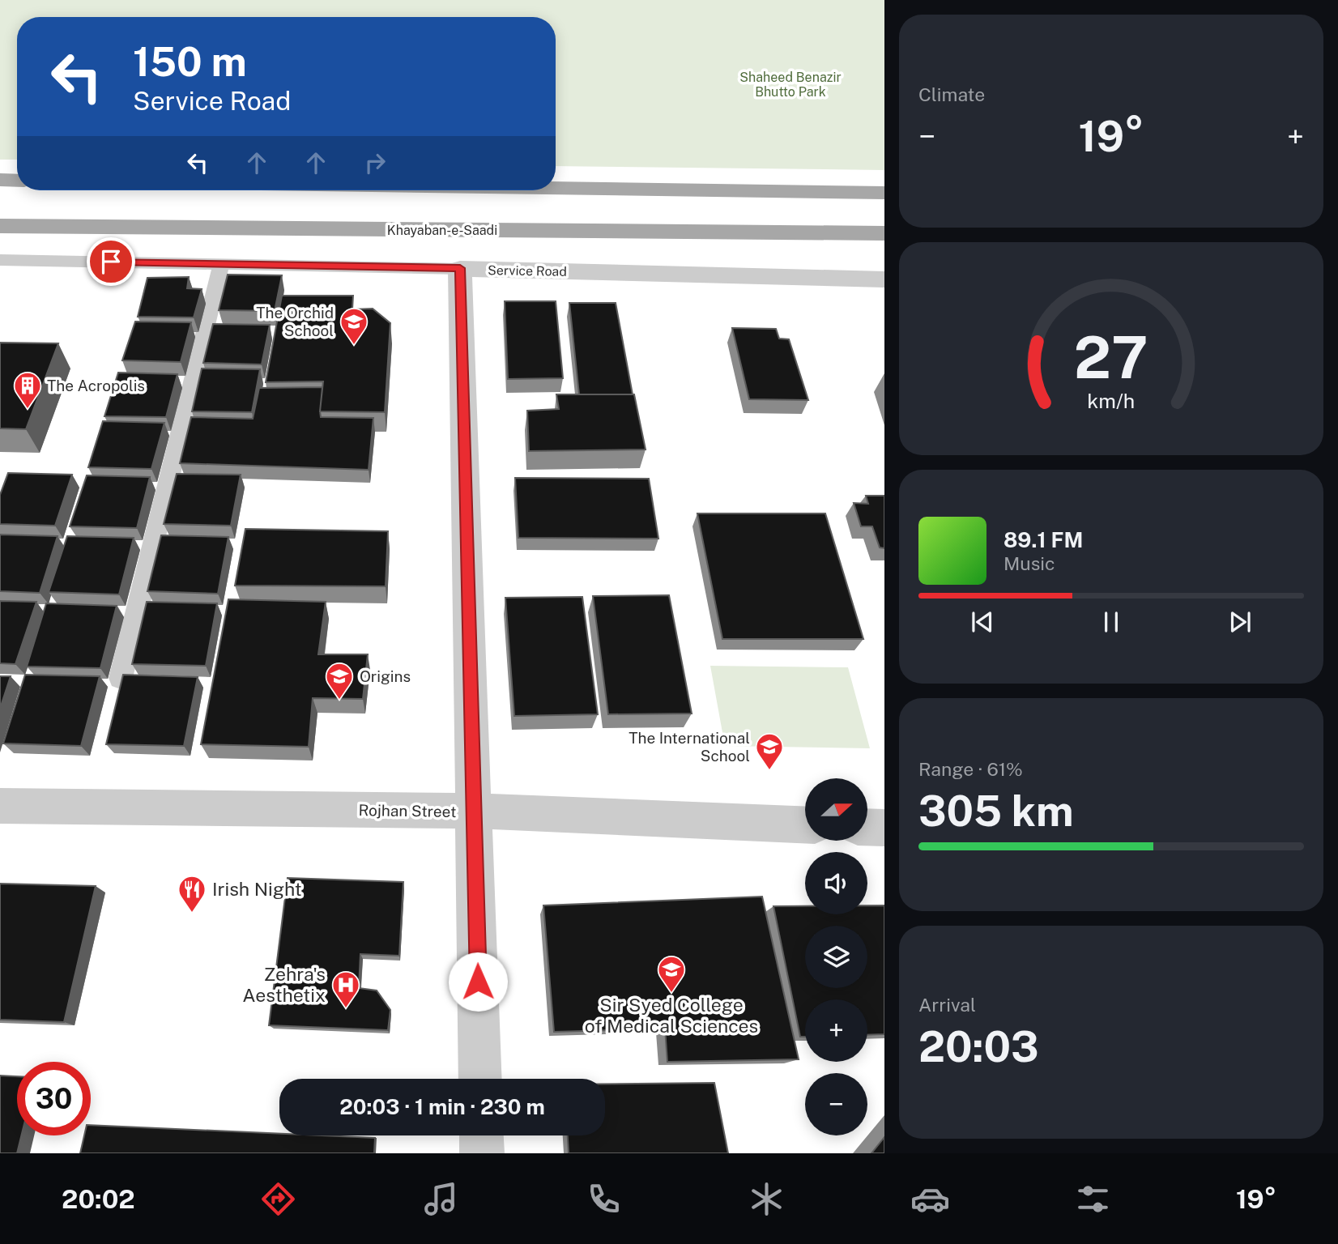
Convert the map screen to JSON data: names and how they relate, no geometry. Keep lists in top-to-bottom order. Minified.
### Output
{"streets":{"main road":["Khayaban-e-Saadi"],"street":["Service Road","Rojhan Street"]},"parks":["Shaheed Benazir Bhutto Park"],"places":{"school or university":["The Orchid School","Origins","The International School","Sir Syed College of Medical Sciences"],"building":["The Acropolis"],"restaurant":["Irish Night"],"hospital":["Zehra's Aesthetix"]},"north":"right","page":{"tile":["Climate",["Range · 61%","305 km"],["Arrival","20:03"]],"turn":["150 m","Service Road"],"heat":["−","19°","+"],"song":["89.1 FM","Music"],"map_buttons":["+","−"],"limit":"30","trip":"20:03 · 1 min · 230 m","tabs":["20:02","19°"],"gauge":["27","km/h"]}}
